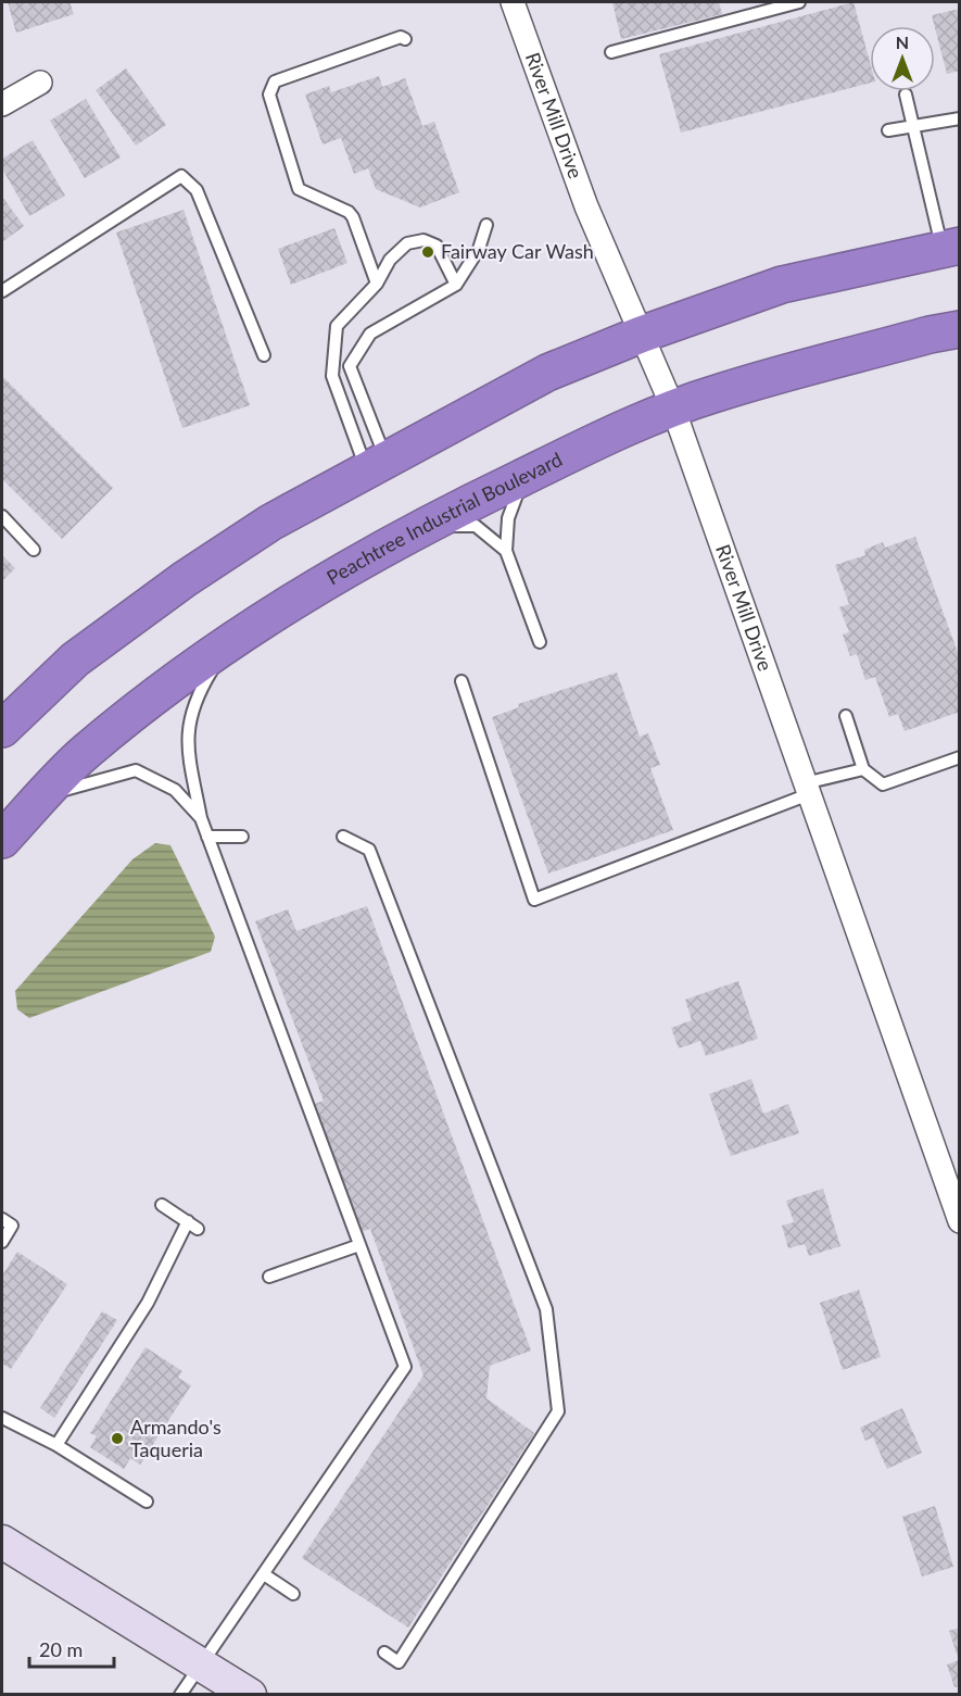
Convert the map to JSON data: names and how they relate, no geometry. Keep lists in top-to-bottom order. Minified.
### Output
{"streets":{"highway":["Peachtree Industrial Boulevard"],"street":["River Mill Drive"]},"crossings":[["River Mill Drive","Peachtree Industrial Boulevard"]],"places":["Fairway Car Wash","Armando's Taqueria"],"scale_bar":"20 m","north":"top"}
